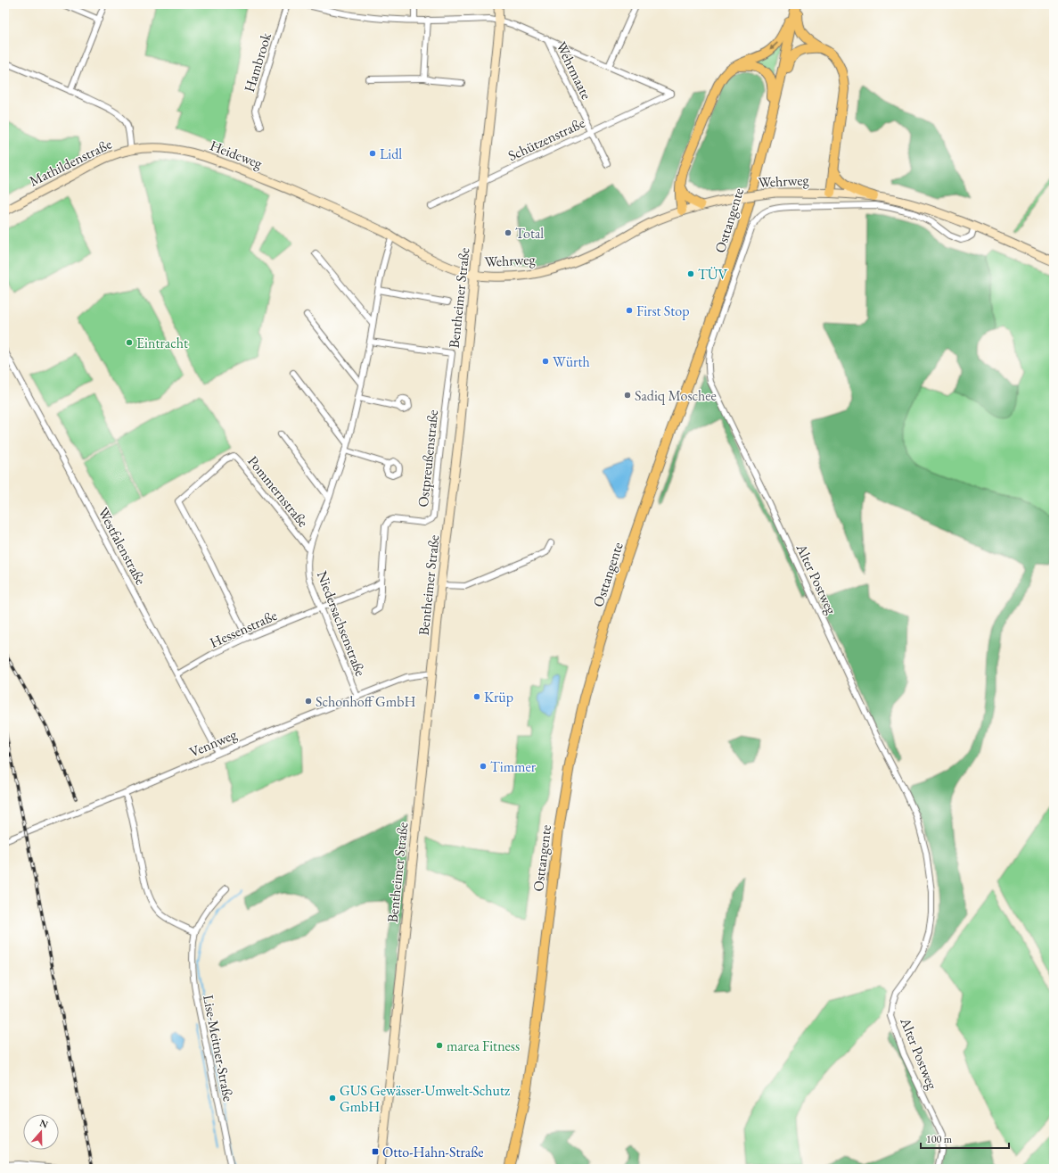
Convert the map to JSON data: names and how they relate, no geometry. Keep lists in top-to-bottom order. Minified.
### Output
{"streets":{"main road":["Osttangente"],"street":["Hambrook","Wehrmaate","Schützenstraße","Heideweg","Mathildenstraße","Wehrweg","Bentheimer Straße","Ostpreußenstraße","Pommernstraße","Westfalenstraße","Alter Postweg","Niedersachsenstraße","Hessenstraße","Vennweg","Lise-Meitner-Straße"]},"crossings":[["Wehrmaate","Schützenstraße"],["Wehrmaate","Bentheimer Straße"],["Schützenstraße","Bentheimer Straße"],["Heideweg","Mathildenstraße"],["Heideweg","Wehrweg"],["Heideweg","Bentheimer Straße"],["Heideweg","Niedersachsenstraße"],["Wehrweg","Bentheimer Straße"],["Wehrweg","Alter Postweg"],["Bentheimer Straße","Vennweg"],["Ostpreußenstraße","Niedersachsenstraße"],["Pommernstraße","Niedersachsenstraße"],["Pommernstraße","Hessenstraße"],["Westfalenstraße","Hessenstraße"],["Westfalenstraße","Vennweg"],["Niedersachsenstraße","Hessenstraße"],["Niedersachsenstraße","Vennweg"]],"places":{"other":["Lidl","Total","TÜV","First Stop","Eintracht","Würth","Sadiq Moschee","Krüp","Schonhoff GmbH","Timmer","marea Fitness","GUS Gewässer-Umwelt-Schutz GmbH"],"transit":["Otto-Hahn-Straße"]},"scale_bar":"100 m","north":"top"}
